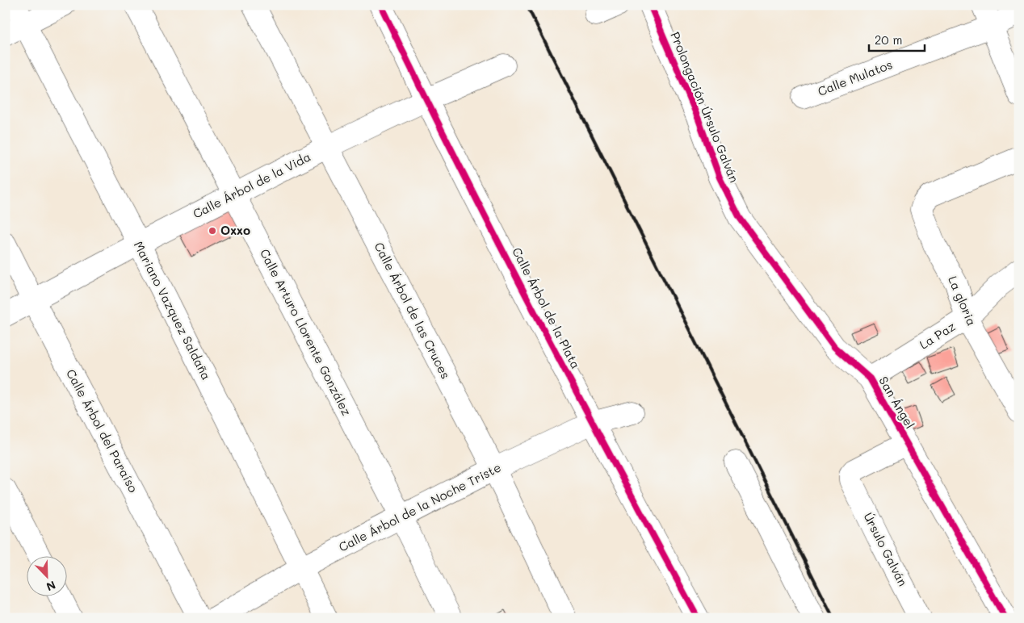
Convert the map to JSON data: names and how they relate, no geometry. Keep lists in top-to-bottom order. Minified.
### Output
{"streets":{"street":["Calle Mulatos","Prolongación Úrsulo Galván","Calle Árbol de la Vida","La gloria","Calle Árbol de la Plata","Mariano Vazquez Saldaña","Calle Árbol de las Cruces","Calle Arturo Llorente González","La Paz","San Ángel","Calle Árbol del Paraíso","Calle Árbol de la Noche Triste","Úrsulo Galván"]},"crossings":[["Prolongación Úrsulo Galván","San Ángel"],["Calle Árbol de la Vida","Calle Árbol de la Plata"],["Calle Árbol de la Vida","Mariano Vazquez Saldaña"],["Calle Árbol de la Vida","Calle Árbol de las Cruces"],["Calle Árbol de la Vida","Calle Arturo Llorente González"],["Calle Árbol de la Vida","Calle Árbol del Paraíso"],["La gloria","La Paz"],["Calle Árbol de la Plata","Calle Árbol de la Noche Triste"],["Mariano Vazquez Saldaña","Calle Árbol de la Noche Triste"],["Calle Árbol de las Cruces","Calle Árbol de la Noche Triste"],["Calle Arturo Llorente González","Calle Árbol de la Noche Triste"],["La Paz","San Ángel"],["San Ángel","Úrsulo Galván"]],"places":["Oxxo"],"scale_bar":"20 m","north":"bottom right"}
